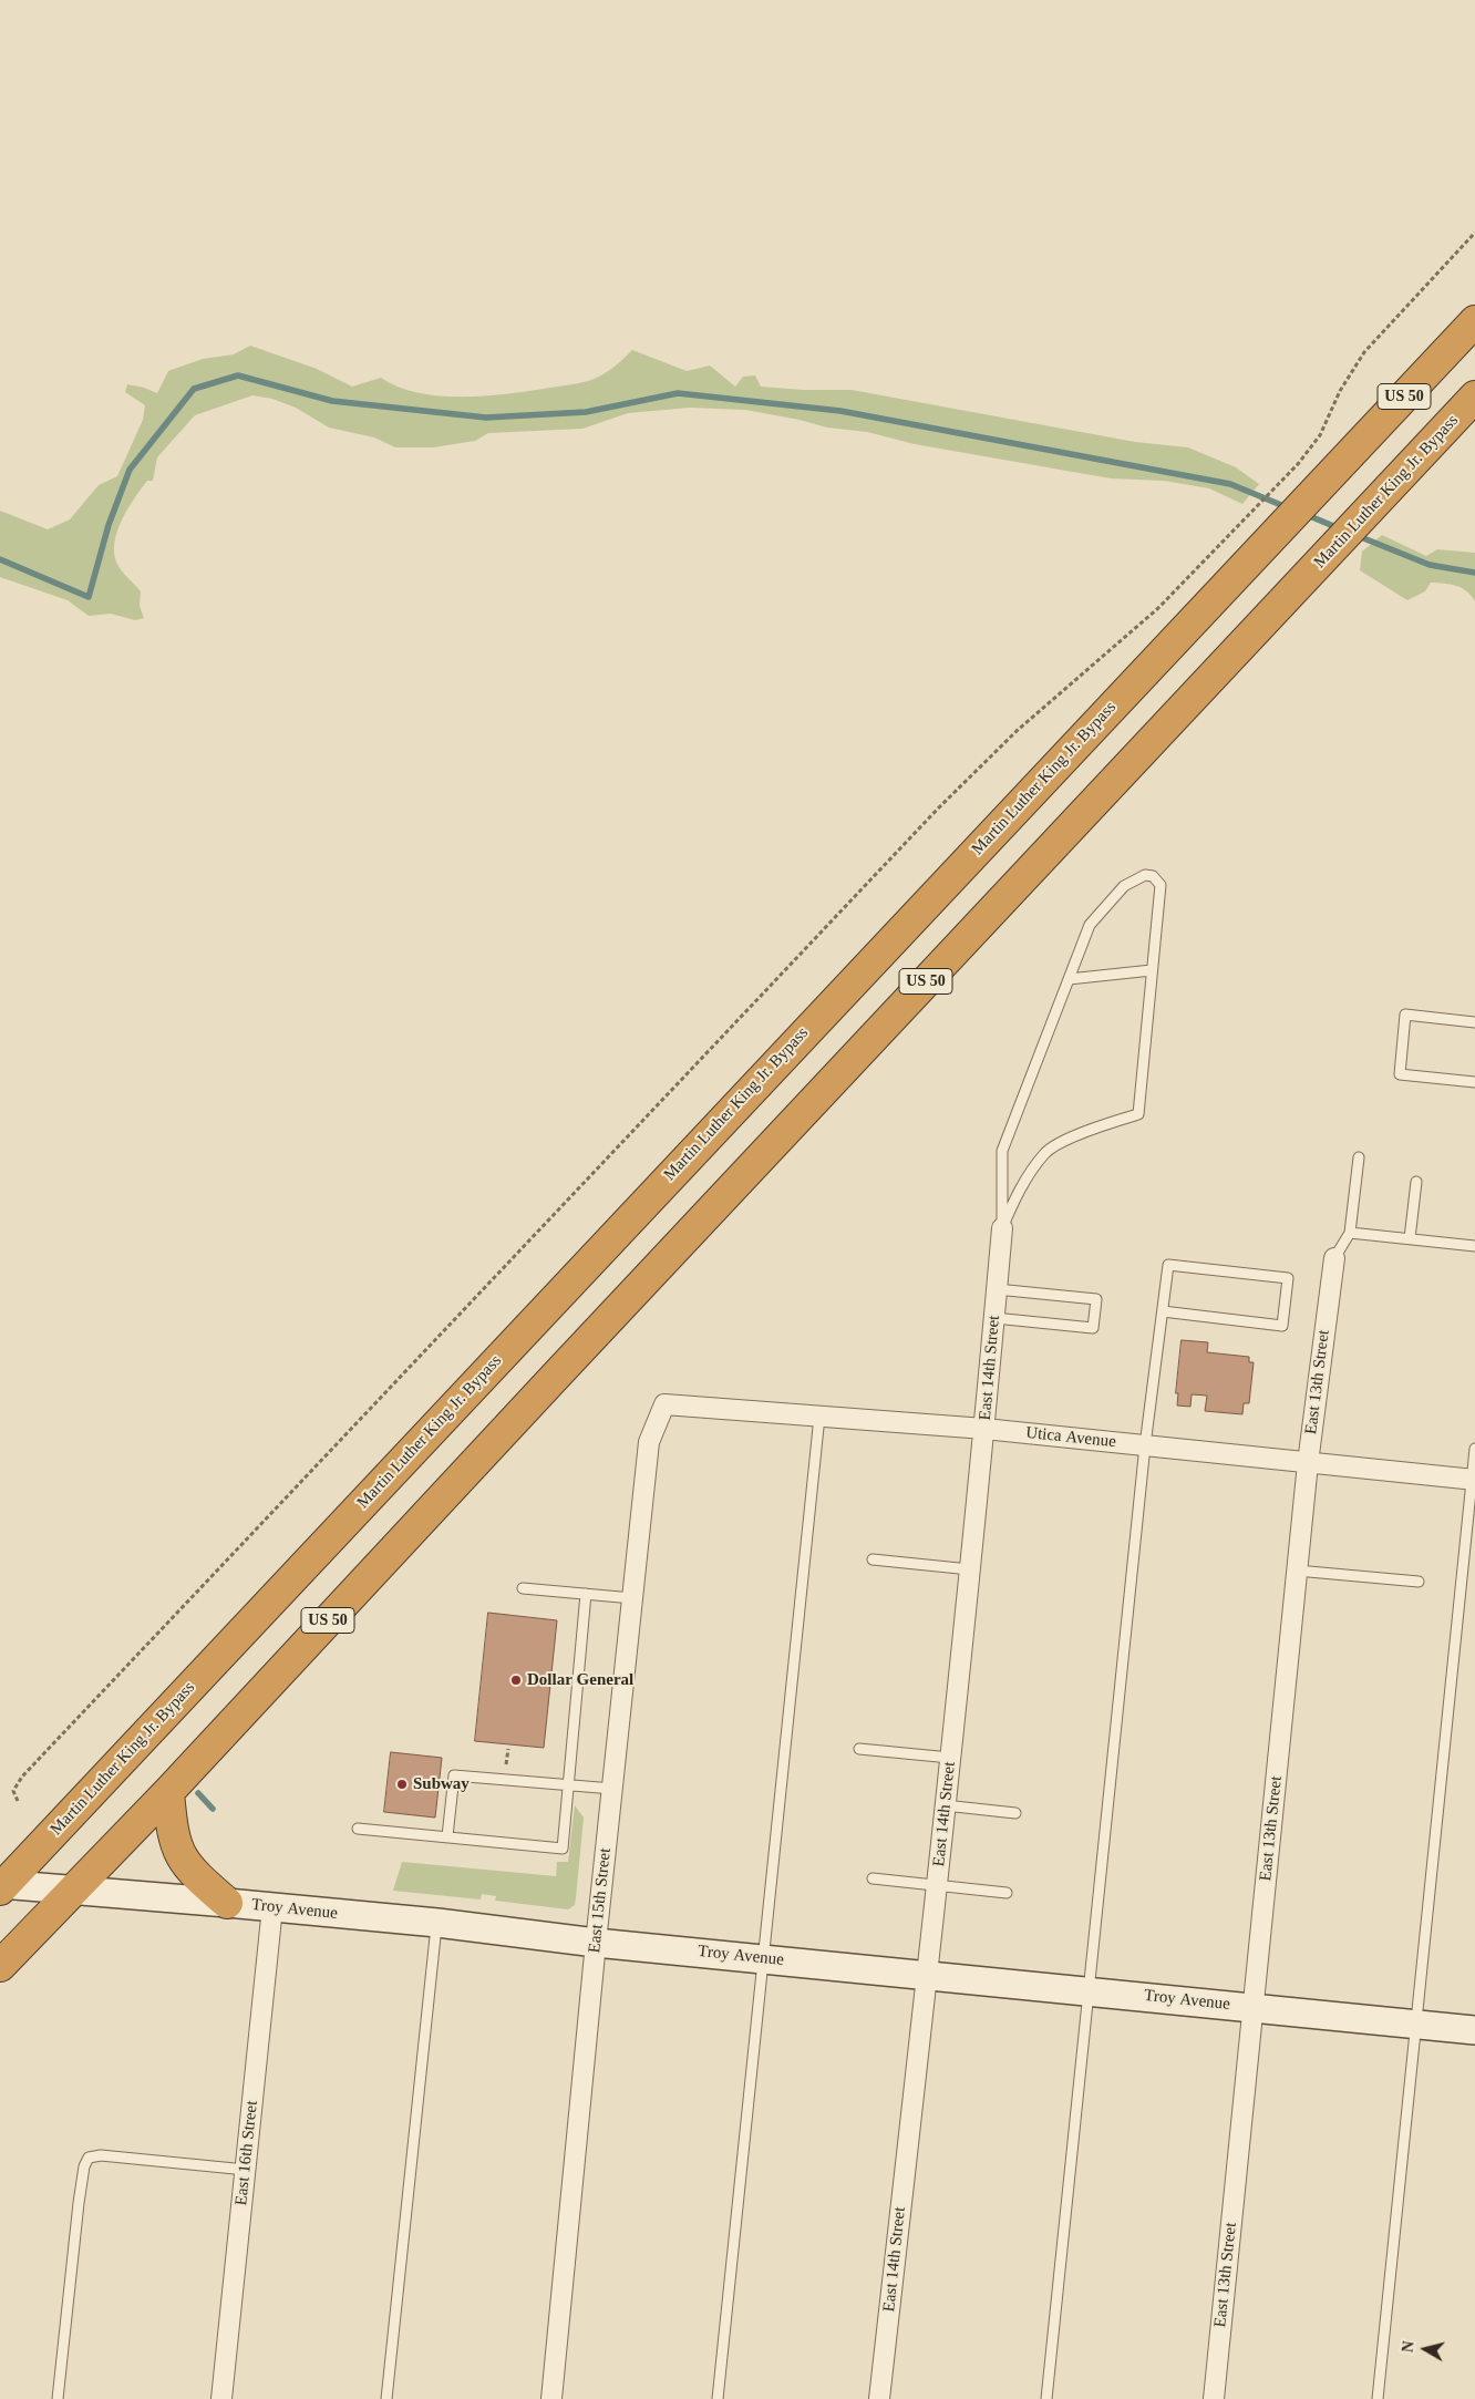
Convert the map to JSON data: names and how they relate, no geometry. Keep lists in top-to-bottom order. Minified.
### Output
{"streets":{"highway":["US 50","Martin Luther King Jr. Bypass"],"street":["East 14th Street","East 13th Street","Utica Avenue","East 15th Street","Troy Avenue","East 16th Street"]},"crossings":[["Martin Luther King Jr. Bypass","Troy Avenue"],["East 14th Street","Utica Avenue"],["East 14th Street","Troy Avenue"],["East 13th Street","Utica Avenue"],["East 13th Street","Troy Avenue"],["Utica Avenue","East 15th Street"],["East 15th Street","Troy Avenue"],["Troy Avenue","East 16th Street"]],"places":["Dollar General","Subway"],"north":"left"}
